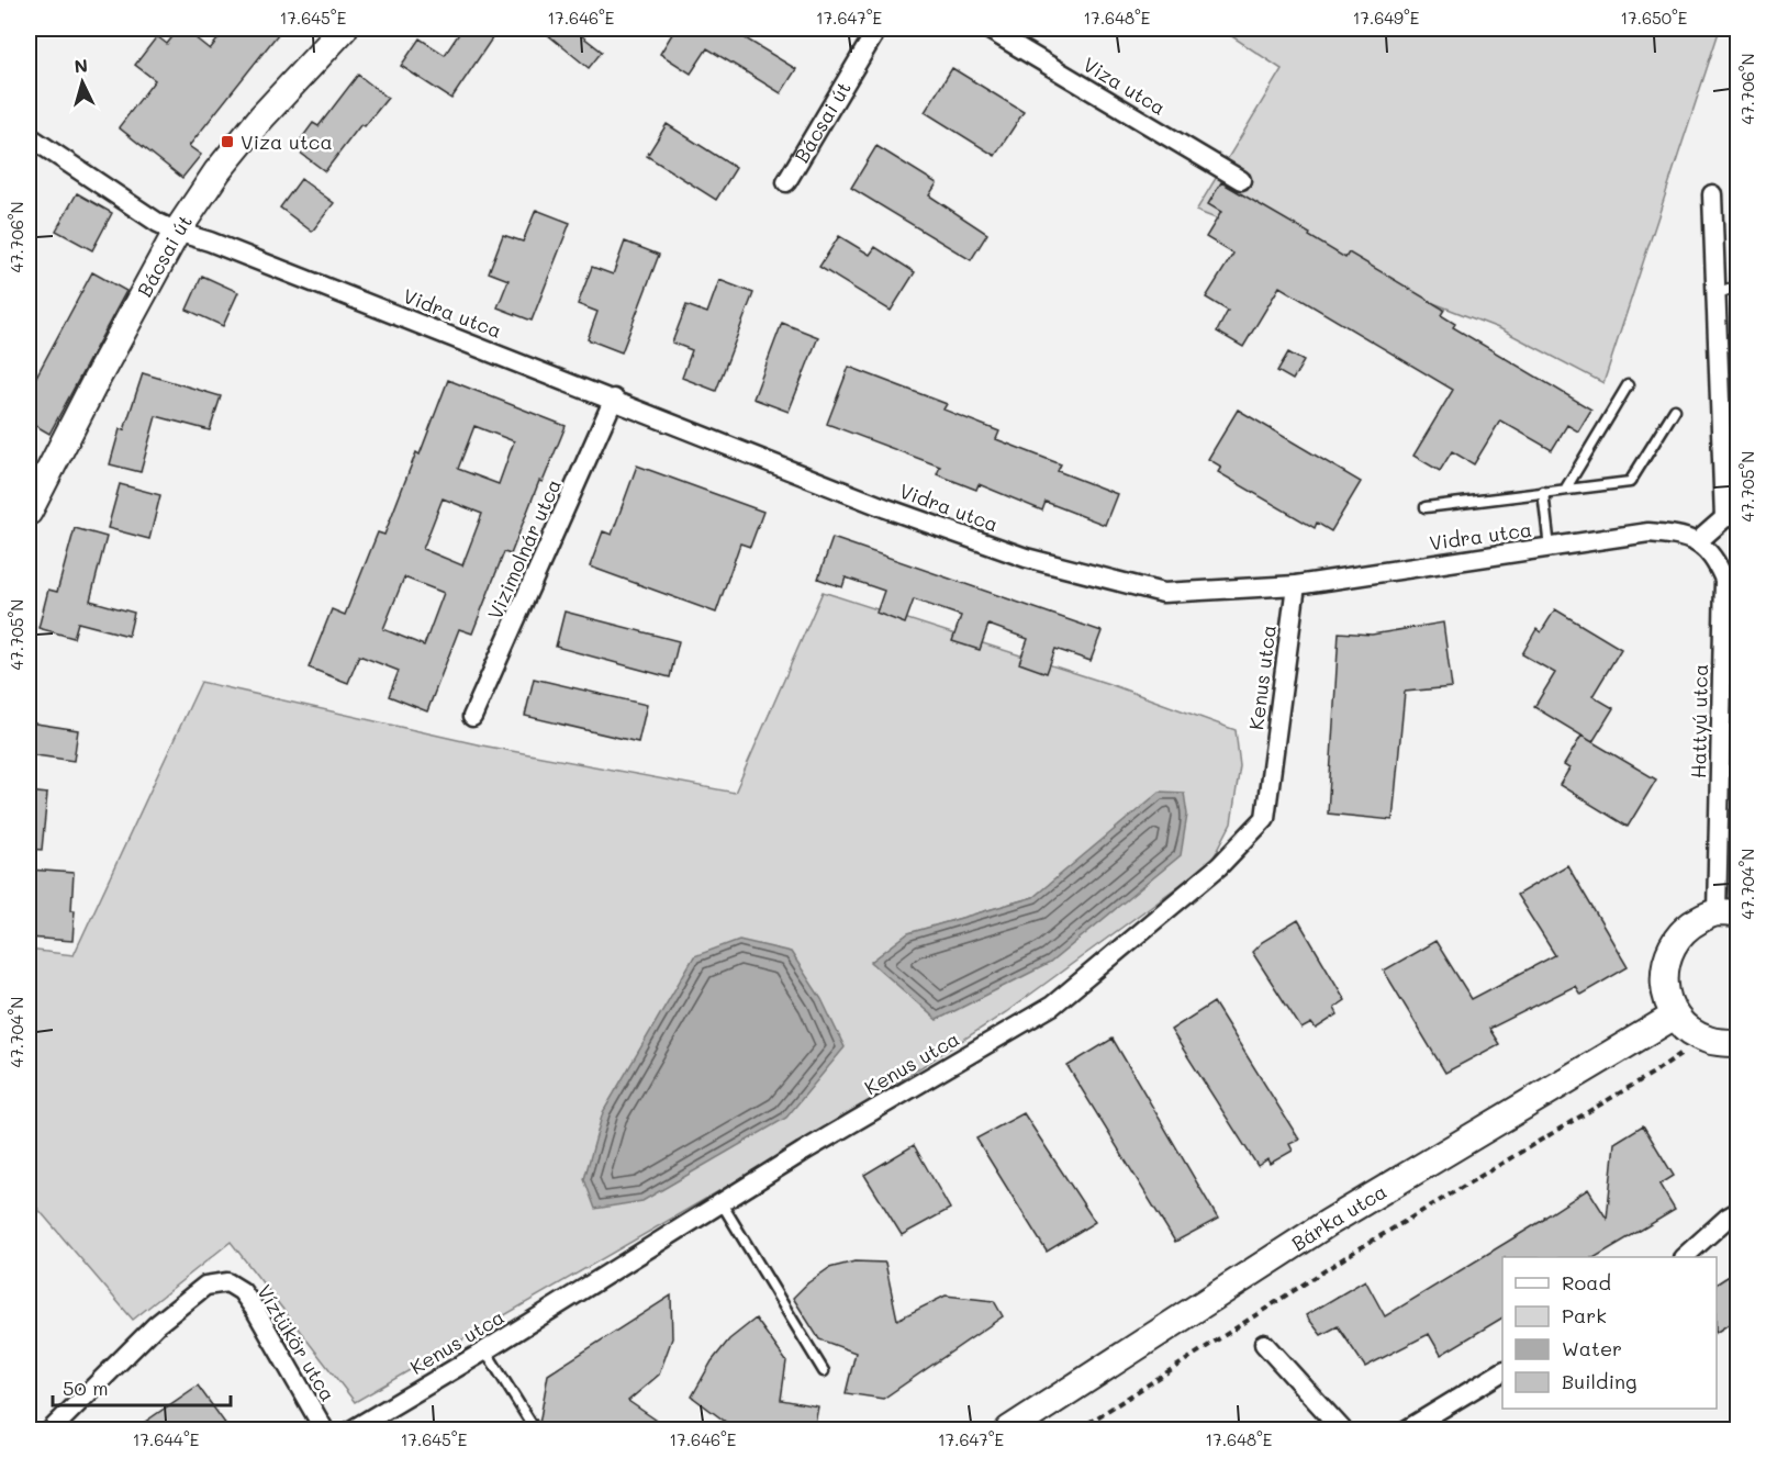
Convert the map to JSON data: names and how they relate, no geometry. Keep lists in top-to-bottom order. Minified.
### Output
{"streets":{"street":["Viza utca","Bácsai út","Vidra utca","Vizimolnár utca","Kenus utca","Hattyú utca","Bárka utca","Víztükör utca"]},"crossings":[["Bácsai út","Vidra utca"],["Vidra utca","Vizimolnár utca"],["Vidra utca","Kenus utca"],["Vidra utca","Hattyú utca"]],"places":{"transit":["Viza utca"]},"legend":["Road","Park","Water","Building"],"scale_bar":"50 m","north":"top","coordinates":["17.645°E","17.646°E","17.647°E","17.648°E","17.649°E","17.650°E","47.706°N","47.705°N","47.704°N","17.644°E"]}
